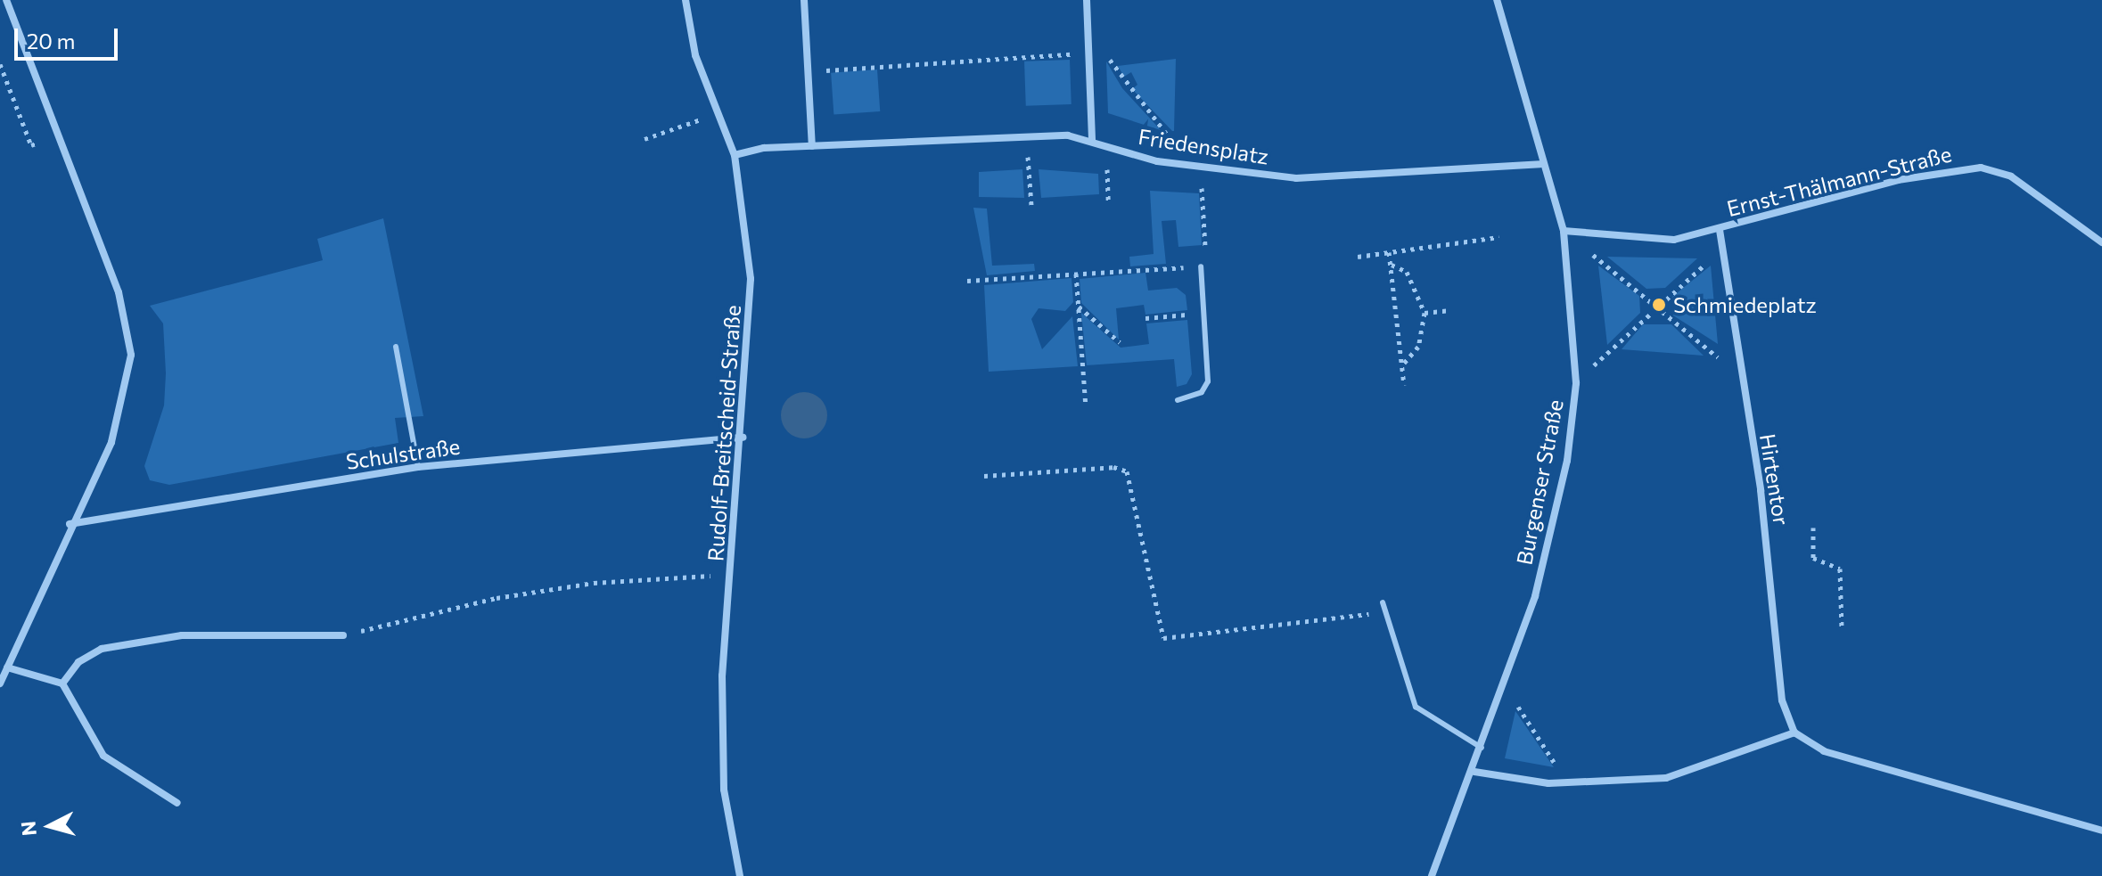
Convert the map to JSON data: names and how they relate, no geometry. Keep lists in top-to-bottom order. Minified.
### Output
{"streets":{"street":["Friedensplatz","Ernst-Thälmann-Straße","Rudolf-Breitscheid-Straße","Schulstraße","Hirtentor","Burgenser Straße"]},"crossings":[["Friedensplatz","Rudolf-Breitscheid-Straße"],["Friedensplatz","Burgenser Straße"],["Ernst-Thälmann-Straße","Hirtentor"],["Ernst-Thälmann-Straße","Burgenser Straße"],["Rudolf-Breitscheid-Straße","Schulstraße"]],"places":["Schmiedeplatz"],"scale_bar":"20 m","north":"left"}
